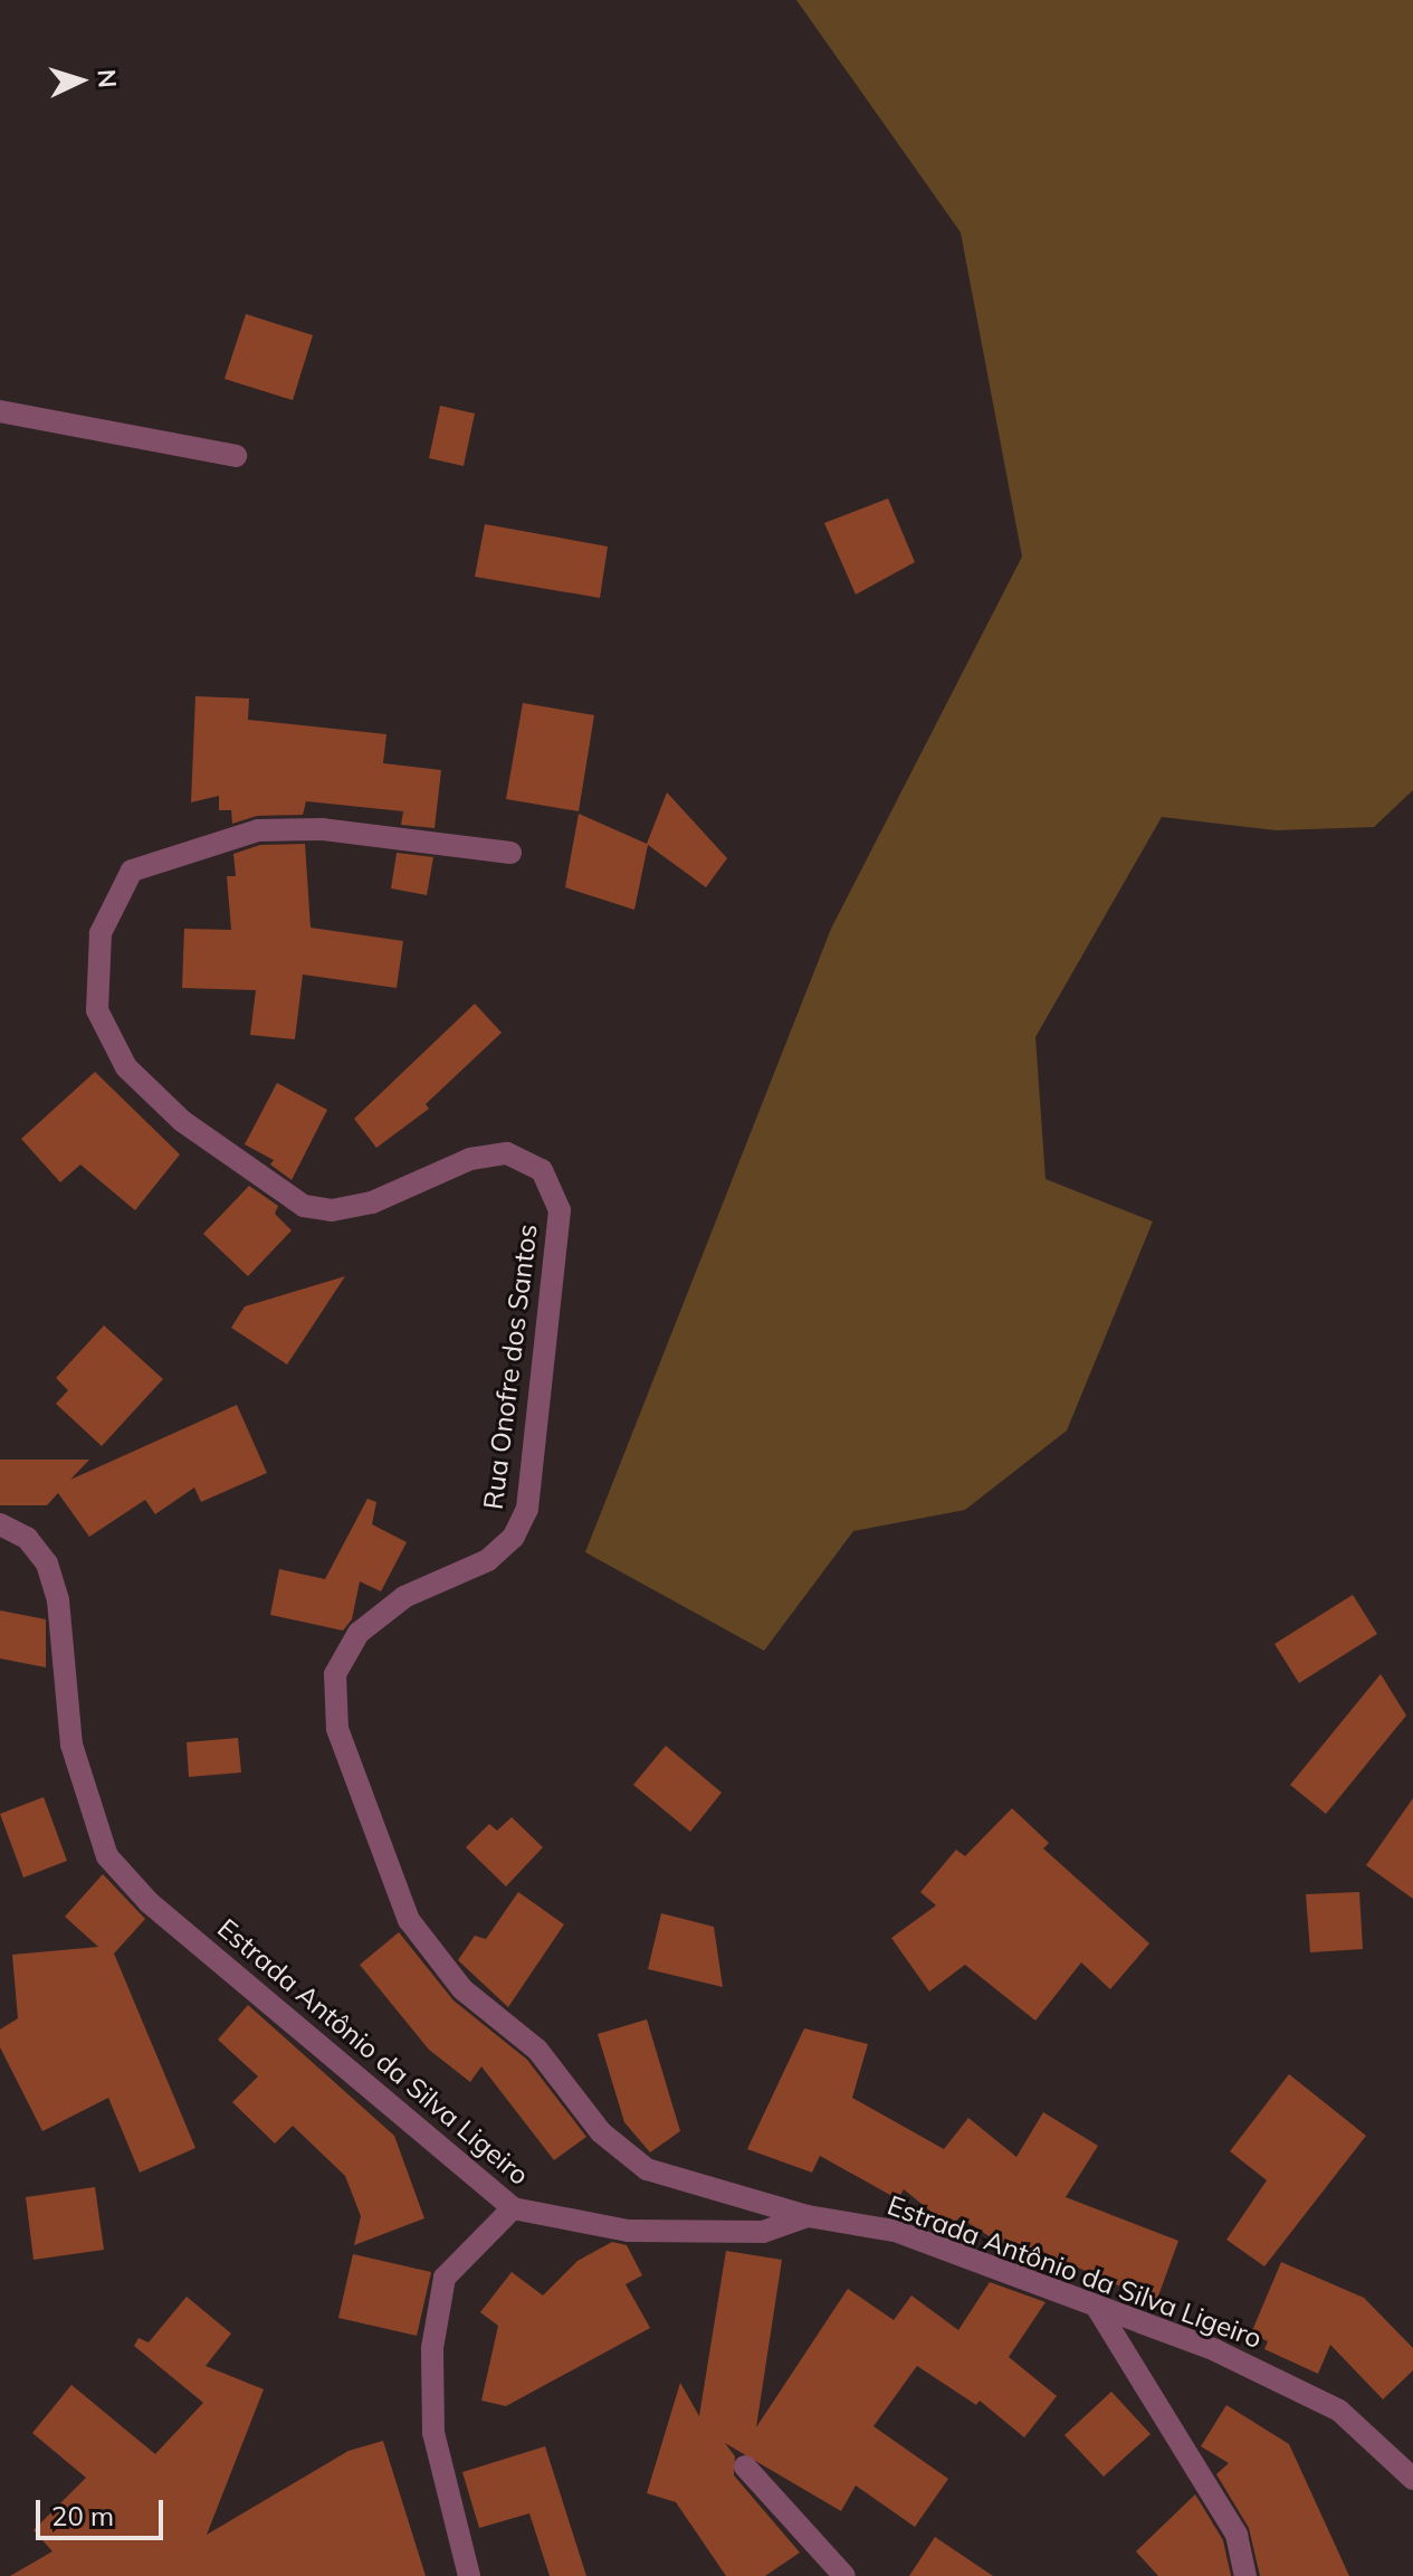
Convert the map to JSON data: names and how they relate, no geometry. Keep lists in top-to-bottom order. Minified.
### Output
{"streets":{"street":["Rua Onofre dos Santos","Estrada Antônio da Silva Ligeiro"]},"crossings":[["Rua Onofre dos Santos","Estrada Antônio da Silva Ligeiro"]],"scale_bar":"20 m","north":"right"}
